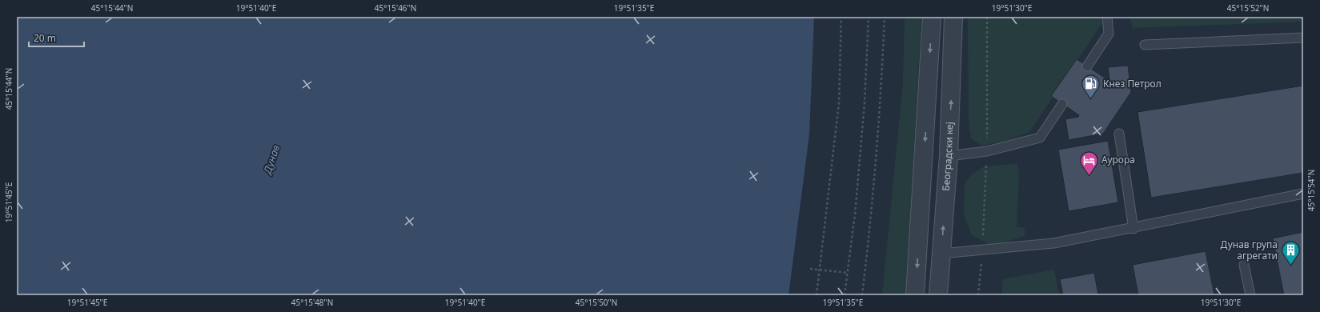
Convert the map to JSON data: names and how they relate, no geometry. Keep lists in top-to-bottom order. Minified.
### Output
{"streets":{"street":["Београдски кеј"]},"water":["Дунав"],"places":{"fuel station":["Кнез Петрол"],"hotel":["Аурора"],"building":["Дунав група агрегати"]},"scale_bar":"20 m","coordinates":["45°15'44\"N","19°51'40\"E","45°15'46\"N","19°51'35\"E","19°51'30\"E","45°15'52\"N","45°15'54\"N","19°51'45\"E","45°15'48\"N","45°15'50\"N"]}
